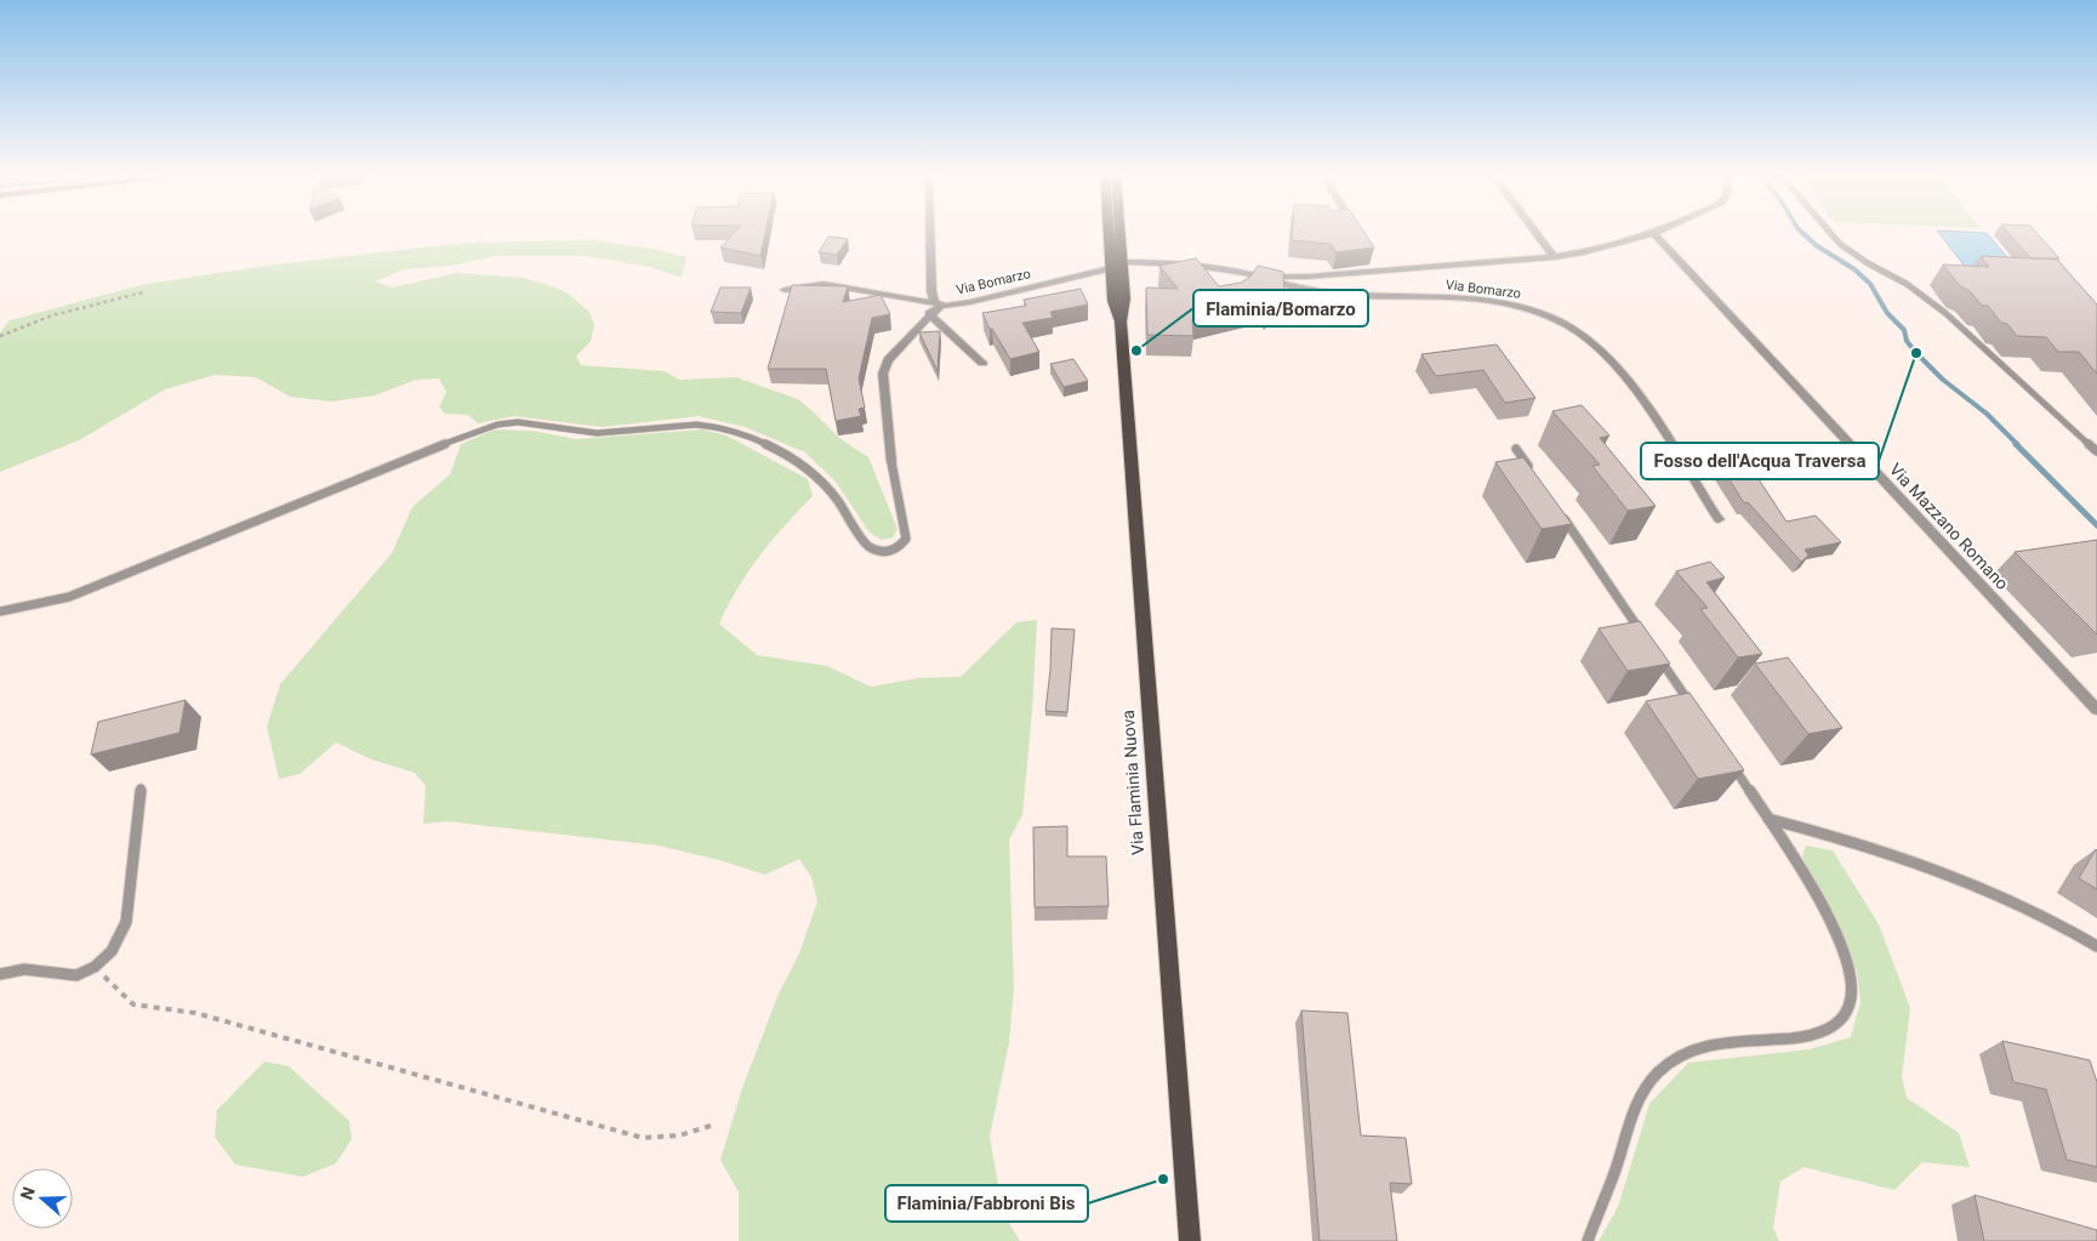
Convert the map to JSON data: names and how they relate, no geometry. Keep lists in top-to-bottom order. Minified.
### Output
{"streets":{"main road":["Via Flaminia Nuova"],"street":["Via Bomarzo","Via Mazzano Romano"]},"crossings":[["Via Bomarzo","Via Flaminia Nuova"]],"places":["Flaminia/Bomarzo","Fosso dell'Acqua Traversa","Flaminia/Fabbroni Bis"],"north":"left"}
